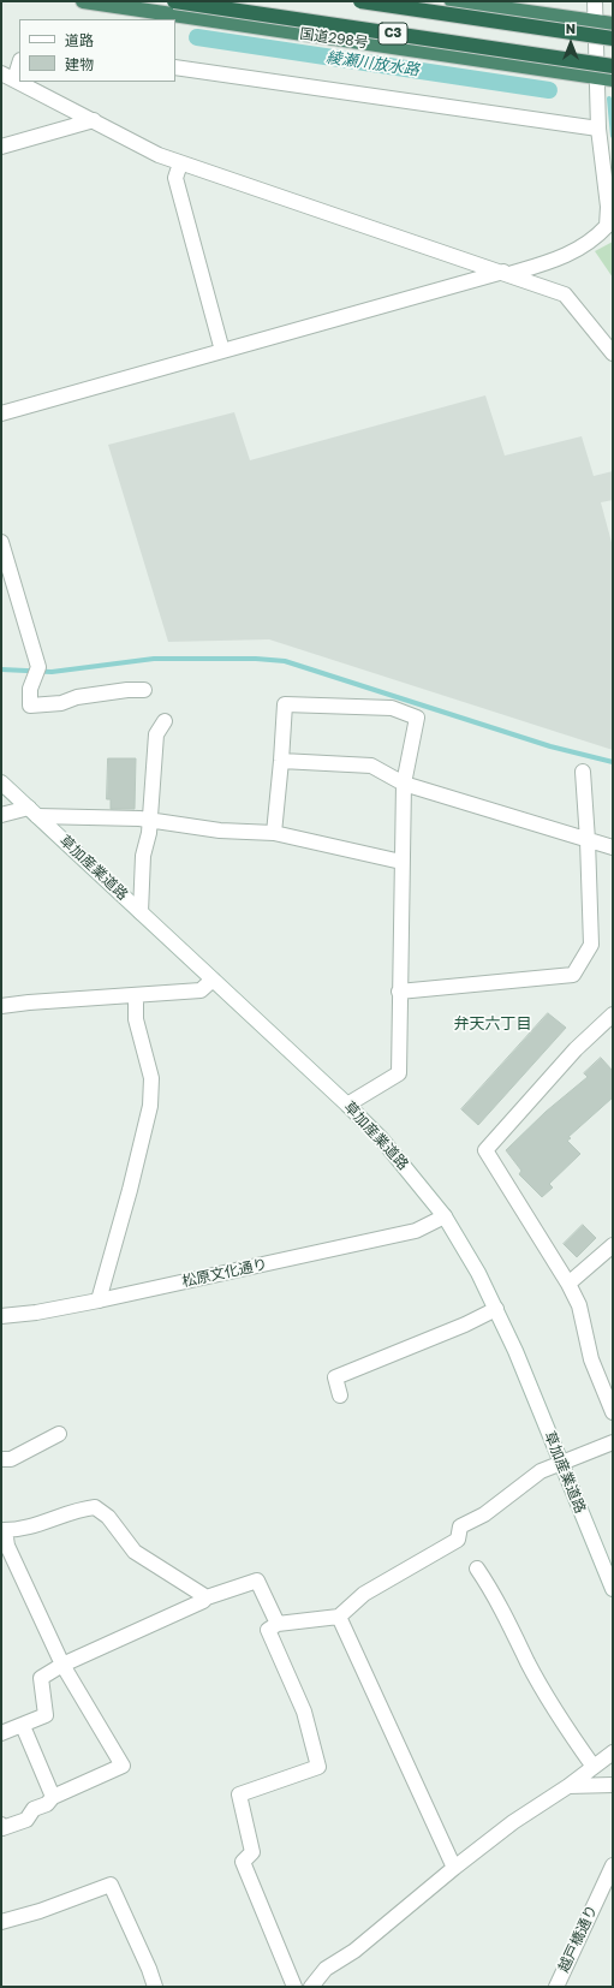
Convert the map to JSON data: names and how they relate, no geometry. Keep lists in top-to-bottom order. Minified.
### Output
{"streets":{"highway":["C3","国道298号"],"street":["草加産業道路","松原文化通り","越戸橋通り"]},"crossings":[["草加産業道路","松原文化通り"]],"districts":["弁天六丁目"],"water":["綾瀬川放水路"],"legend":["道路","建物"],"north":"top"}
